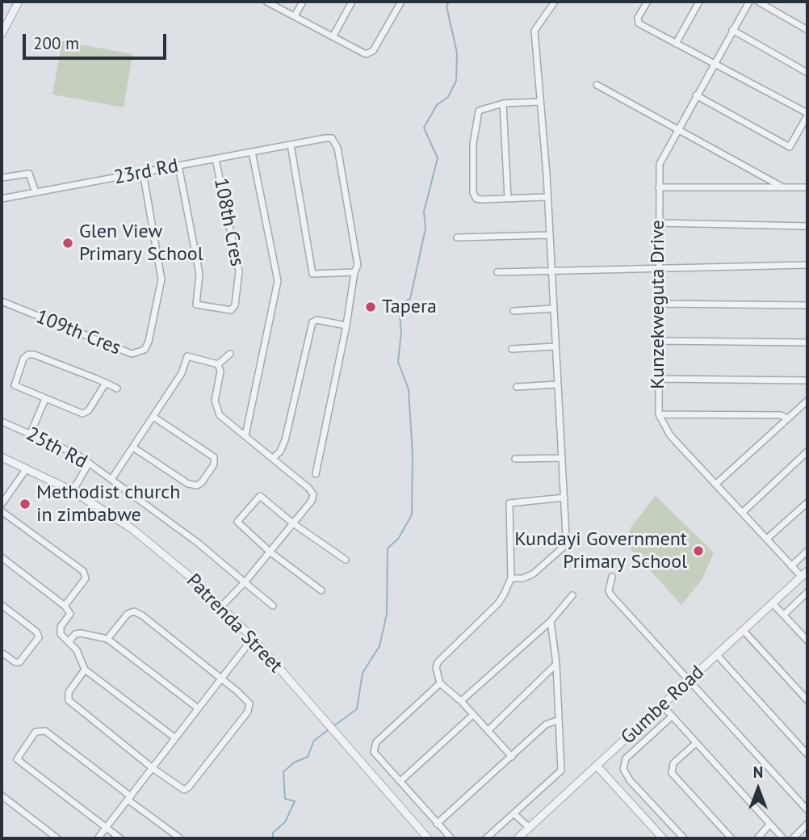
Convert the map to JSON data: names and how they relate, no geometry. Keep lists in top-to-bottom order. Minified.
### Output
{"streets":{"street":["23rd Rd","108th Cres","Kunzekweguta Drive","109th Cres","25th Rd","Patrenda Street","Gumbe Road"]},"crossings":[["23rd Rd","108th Cres"],["23rd Rd","109th Cres"],["Kunzekweguta Drive","Gumbe Road"]],"places":["Glen View Primary School","Tapera","Methodist church in zimbabwe","Kundayi Government Primary School"],"scale_bar":"200 m","north":"top"}
